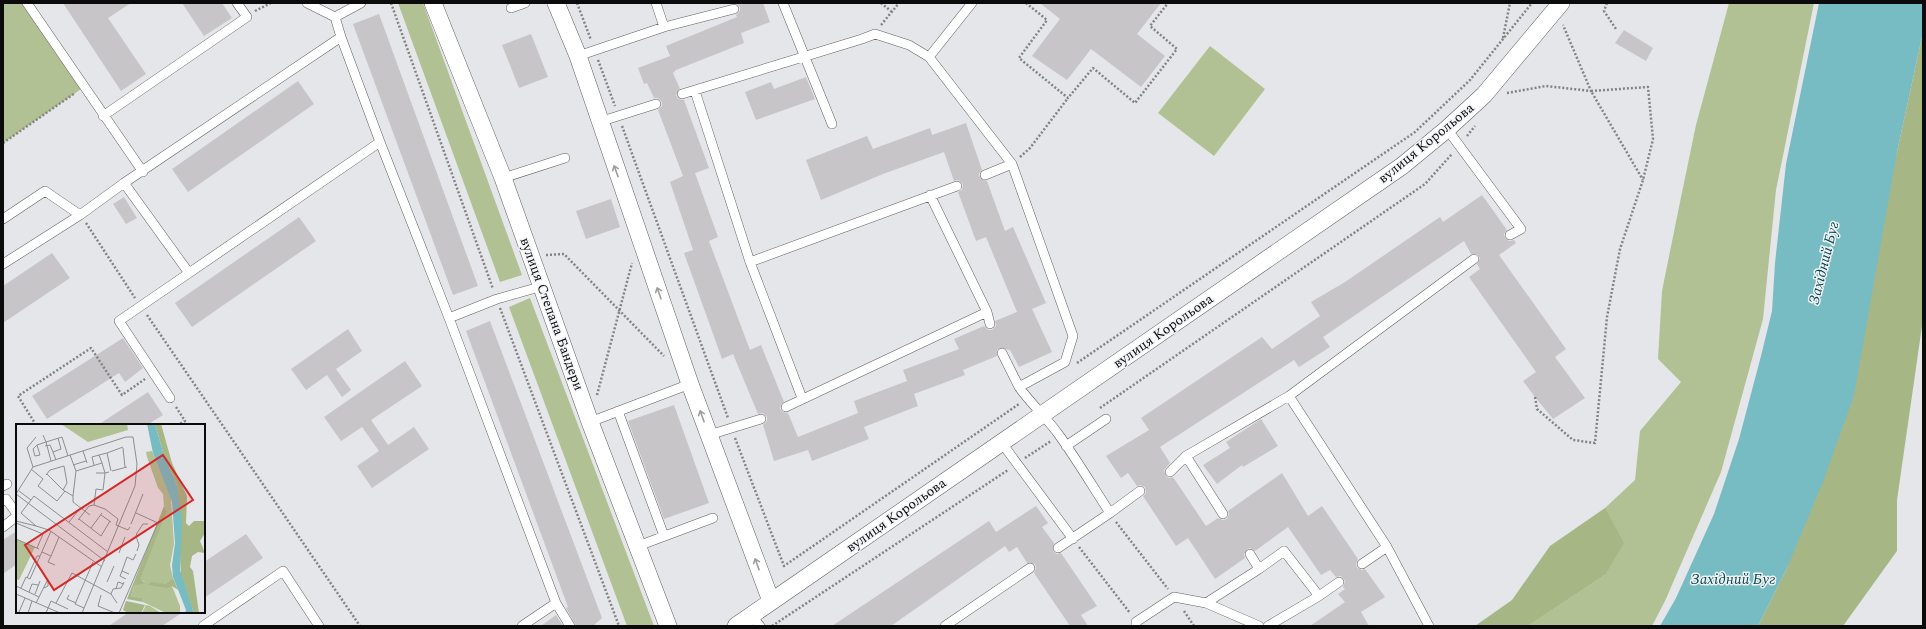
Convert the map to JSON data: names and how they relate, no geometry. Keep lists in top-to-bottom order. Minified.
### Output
{"streets":{"street":["вулиця Корольова","вулиця Степана Бандери"]},"water":["Західний Буг"]}
